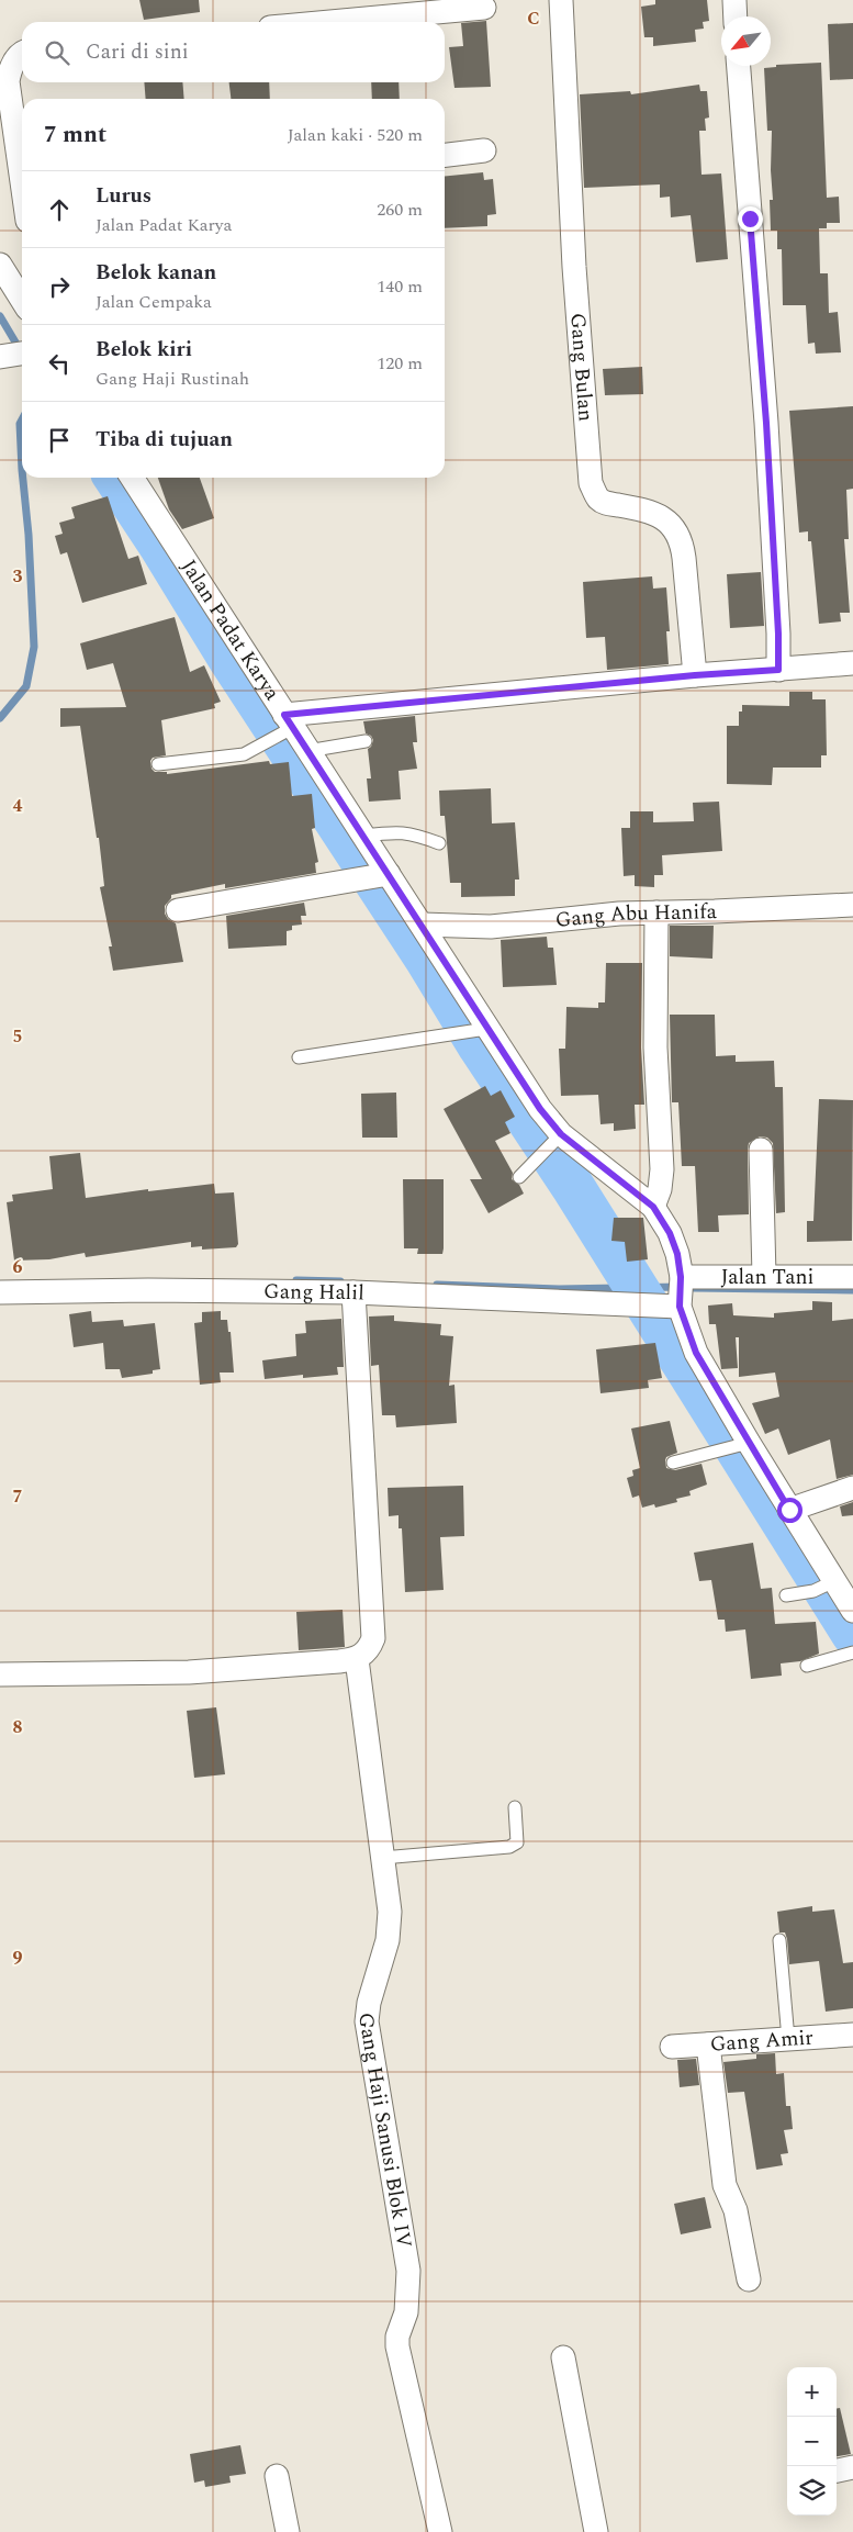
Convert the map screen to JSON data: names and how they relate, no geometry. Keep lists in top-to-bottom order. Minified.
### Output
{"streets":{"street":["Gang Bulan","Jalan Padat Karya","Gang Abu Hanifa","Jalan Tani","Gang Halil","Gang Amir","Gang Haji Sanusi Blok IV"]},"crossings":[["Jalan Padat Karya","Gang Abu Hanifa"],["Jalan Padat Karya","Jalan Tani"],["Jalan Tani","Gang Halil"]],"north":"bottom left","page":{"search":"Cari di sini","heading":["7 mnt","Jalan kaki · 520 m"],"list":[["Lurus","Jalan Padat Karya","260 m"],["Belok kanan","Jalan Cempaka","140 m"],["Belok kiri","Gang Haji Rustinah","120 m"],"Tiba di tujuan"],"map_buttons":["+","−"]},"grid":{"columns":["C"],"rows":["3","4","5","6","7","8","9"]}}
